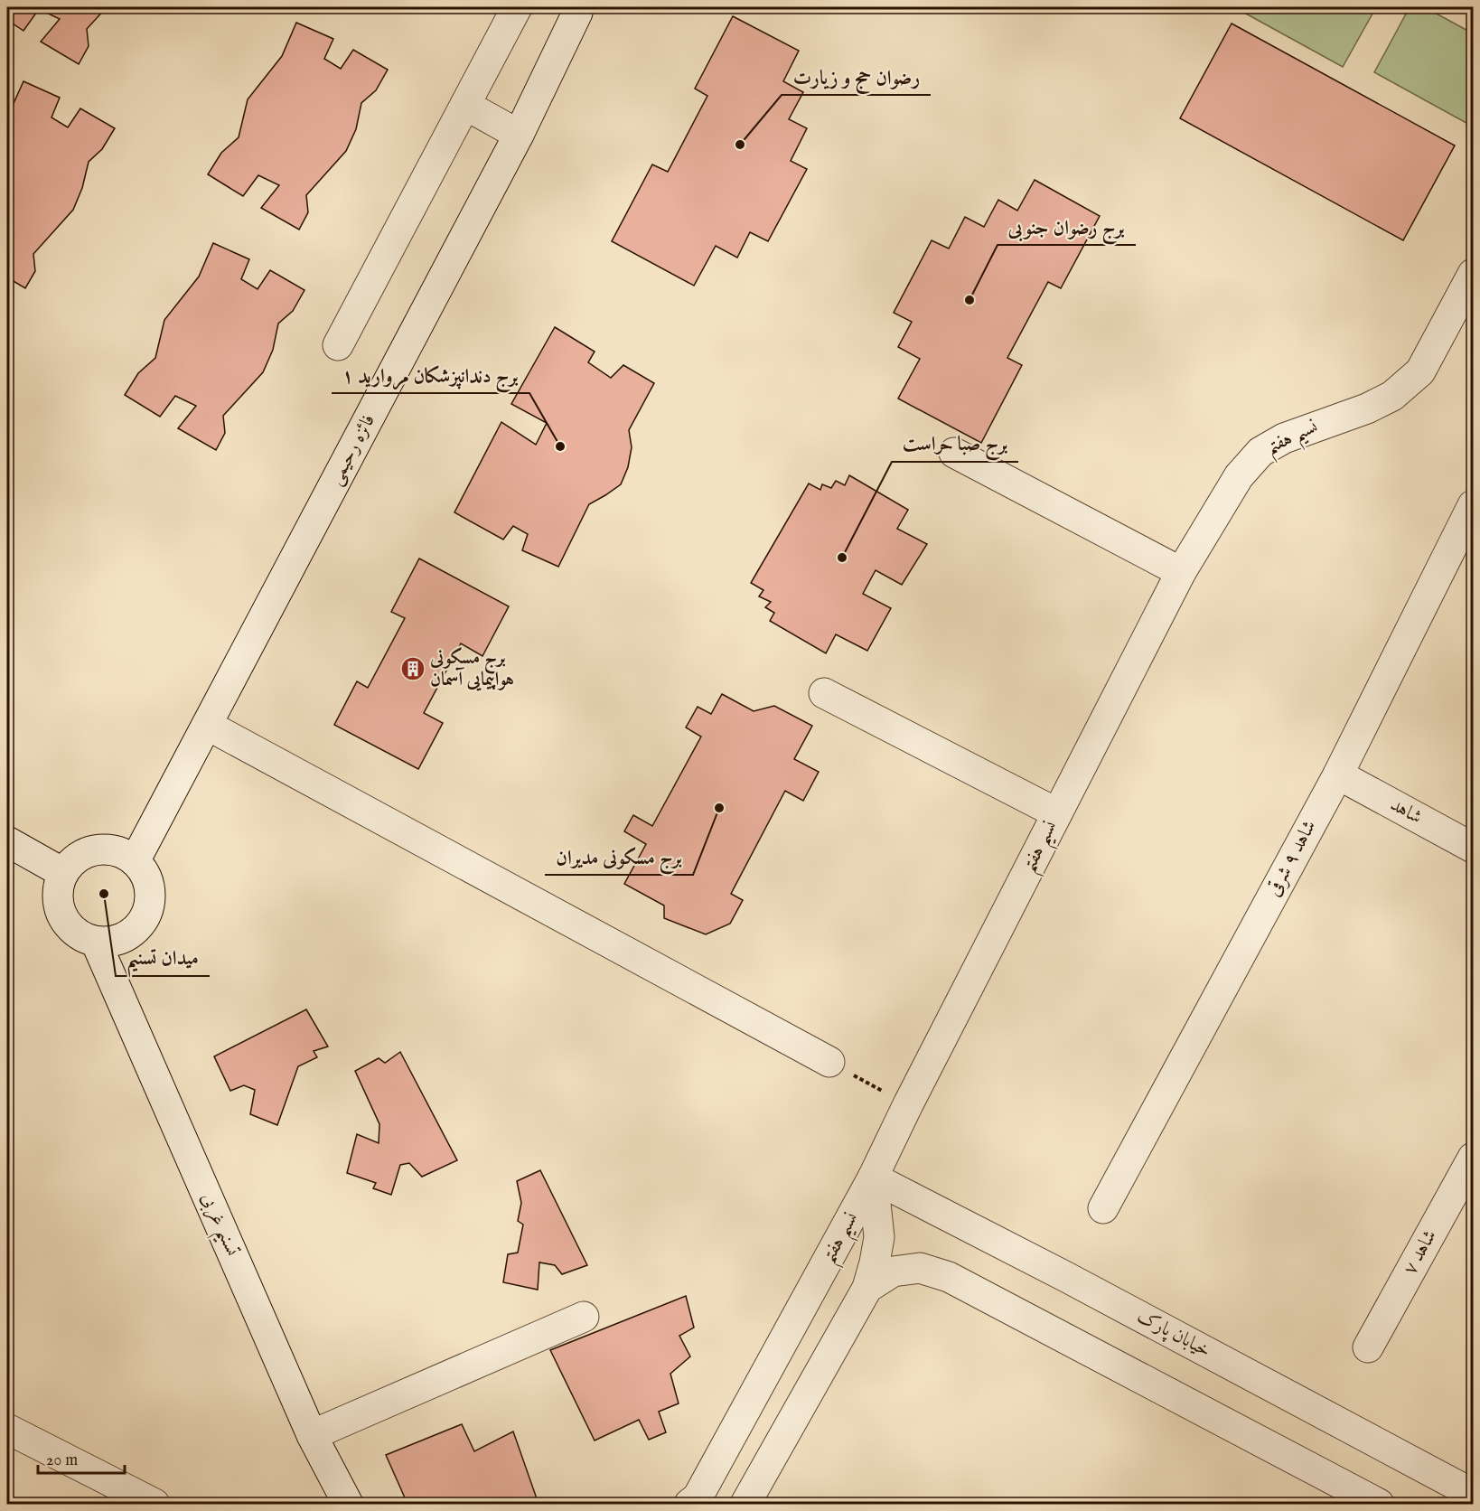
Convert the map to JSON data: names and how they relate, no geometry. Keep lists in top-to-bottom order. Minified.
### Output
{"streets":{"street":["نسیم هفتم","فائزه رحیمی","شاهد","شاهد ۹ شرقی","تسنیم غربی","شاهد ۷","خیابان پارک"]},"crossings":[["نسیم هفتم","خیابان پارک"],["فائزه رحیمی","تسنیم غربی"],["شاهد","شاهد ۹ شرقی"]],"places":{"other":["رضوان حج و زیارت","برج رضوان جنوبی","برج دندانپزشکان مروارید ۱","برج صبا حراست","برج مسکونی مدیران","میدان تسنیم"],"building":["برج مسکونی هواپیمایی آسمان"]},"scale_bar":"20 m"}
